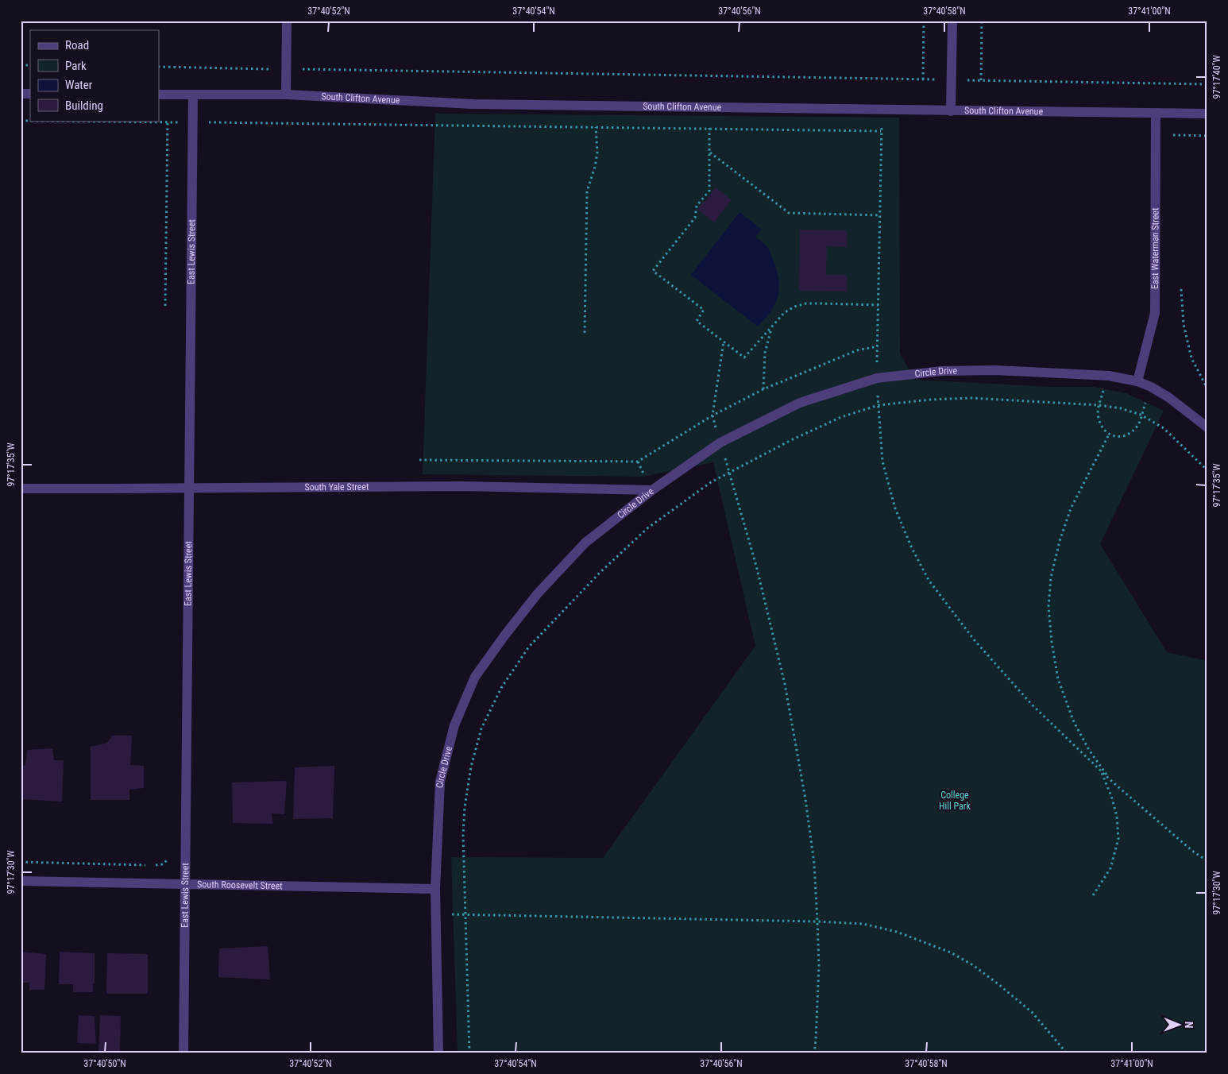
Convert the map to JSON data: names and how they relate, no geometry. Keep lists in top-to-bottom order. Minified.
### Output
{"streets":{"street":["South Clifton Avenue","East Waterman Street","East Lewis Street","Circle Drive","South Yale Street","South Roosevelt Street"]},"crossings":[["South Clifton Avenue","East Waterman Street"],["South Clifton Avenue","East Lewis Street"],["East Waterman Street","Circle Drive"],["East Lewis Street","South Yale Street"],["East Lewis Street","South Roosevelt Street"],["Circle Drive","South Yale Street"],["Circle Drive","South Roosevelt Street"]],"parks":["College Hill Park"],"legend":["Road","Park","Water","Building"],"north":"right","coordinates":["37°40'52\"N","37°40'54\"N","37°40'56\"N","37°40'58\"N","37°41'00\"N","97°17'40\"W","97°17'35\"W","97°17'30\"W","37°40'50\"N"]}
